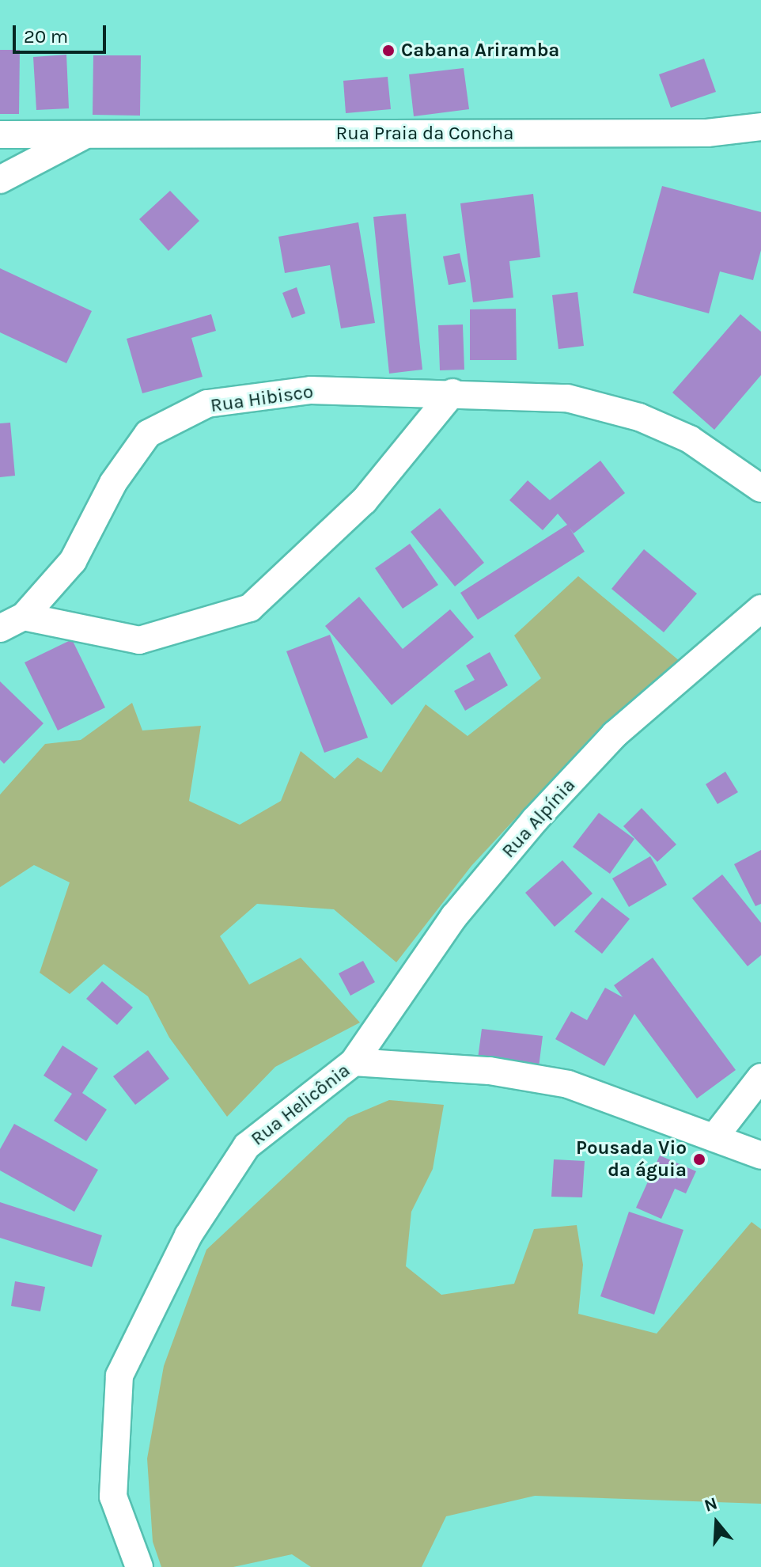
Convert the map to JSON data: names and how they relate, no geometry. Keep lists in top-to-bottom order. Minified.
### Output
{"streets":{"street":["Rua Praia da Concha","Rua Hibisco","Rua Alpínia","Rua Helicônia"]},"crossings":[["Rua Alpínia","Rua Helicônia"]],"places":["Cabana Ariramba","Pousada Vio da águia"],"scale_bar":"20 m","north":"top"}
